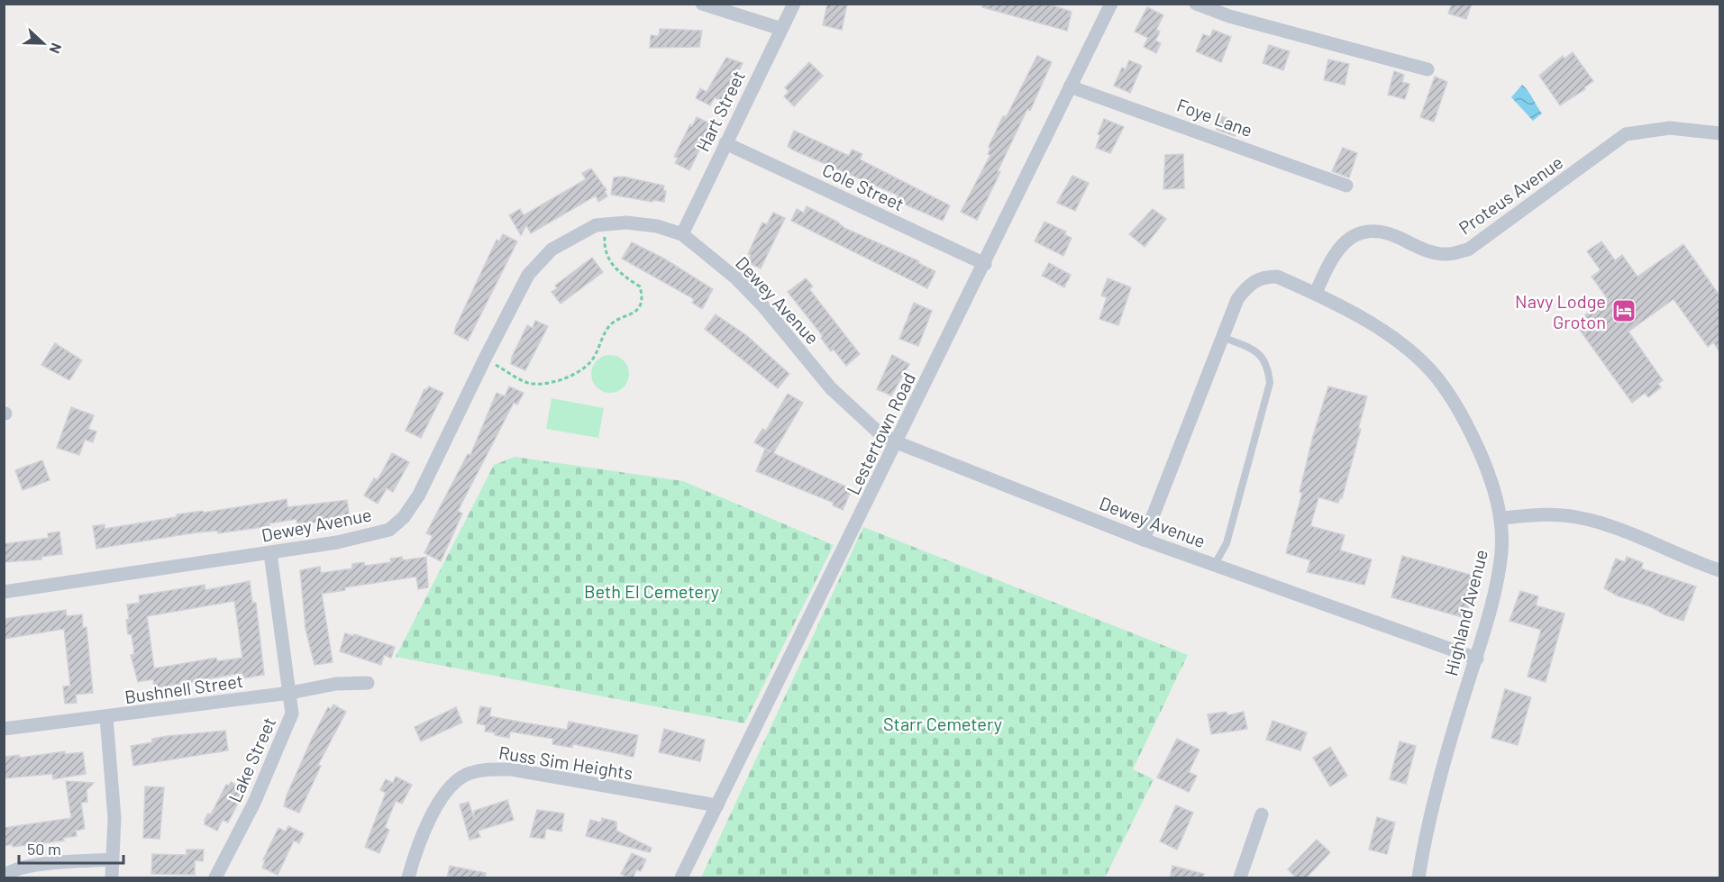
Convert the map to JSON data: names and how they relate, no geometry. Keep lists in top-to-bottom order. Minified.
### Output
{"streets":{"street":["Hart Street","Foye Lane","Cole Street","Proteus Avenue","Dewey Avenue","Lestertown Road","Highland Avenue","Bushnell Street","Lake Street","Russ Sim Heights"]},"crossings":[["Hart Street","Cole Street"],["Hart Street","Dewey Avenue"],["Foye Lane","Lestertown Road"],["Cole Street","Lestertown Road"],["Proteus Avenue","Highland Avenue"],["Dewey Avenue","Lestertown Road"],["Dewey Avenue","Highland Avenue"],["Dewey Avenue","Lake Street"],["Lestertown Road","Russ Sim Heights"],["Bushnell Street","Lake Street"]],"parks":["Beth El Cemetery","Starr Cemetery"],"places":{"hotel":["Navy Lodge Groton"]},"scale_bar":"50 m","north":"right"}
